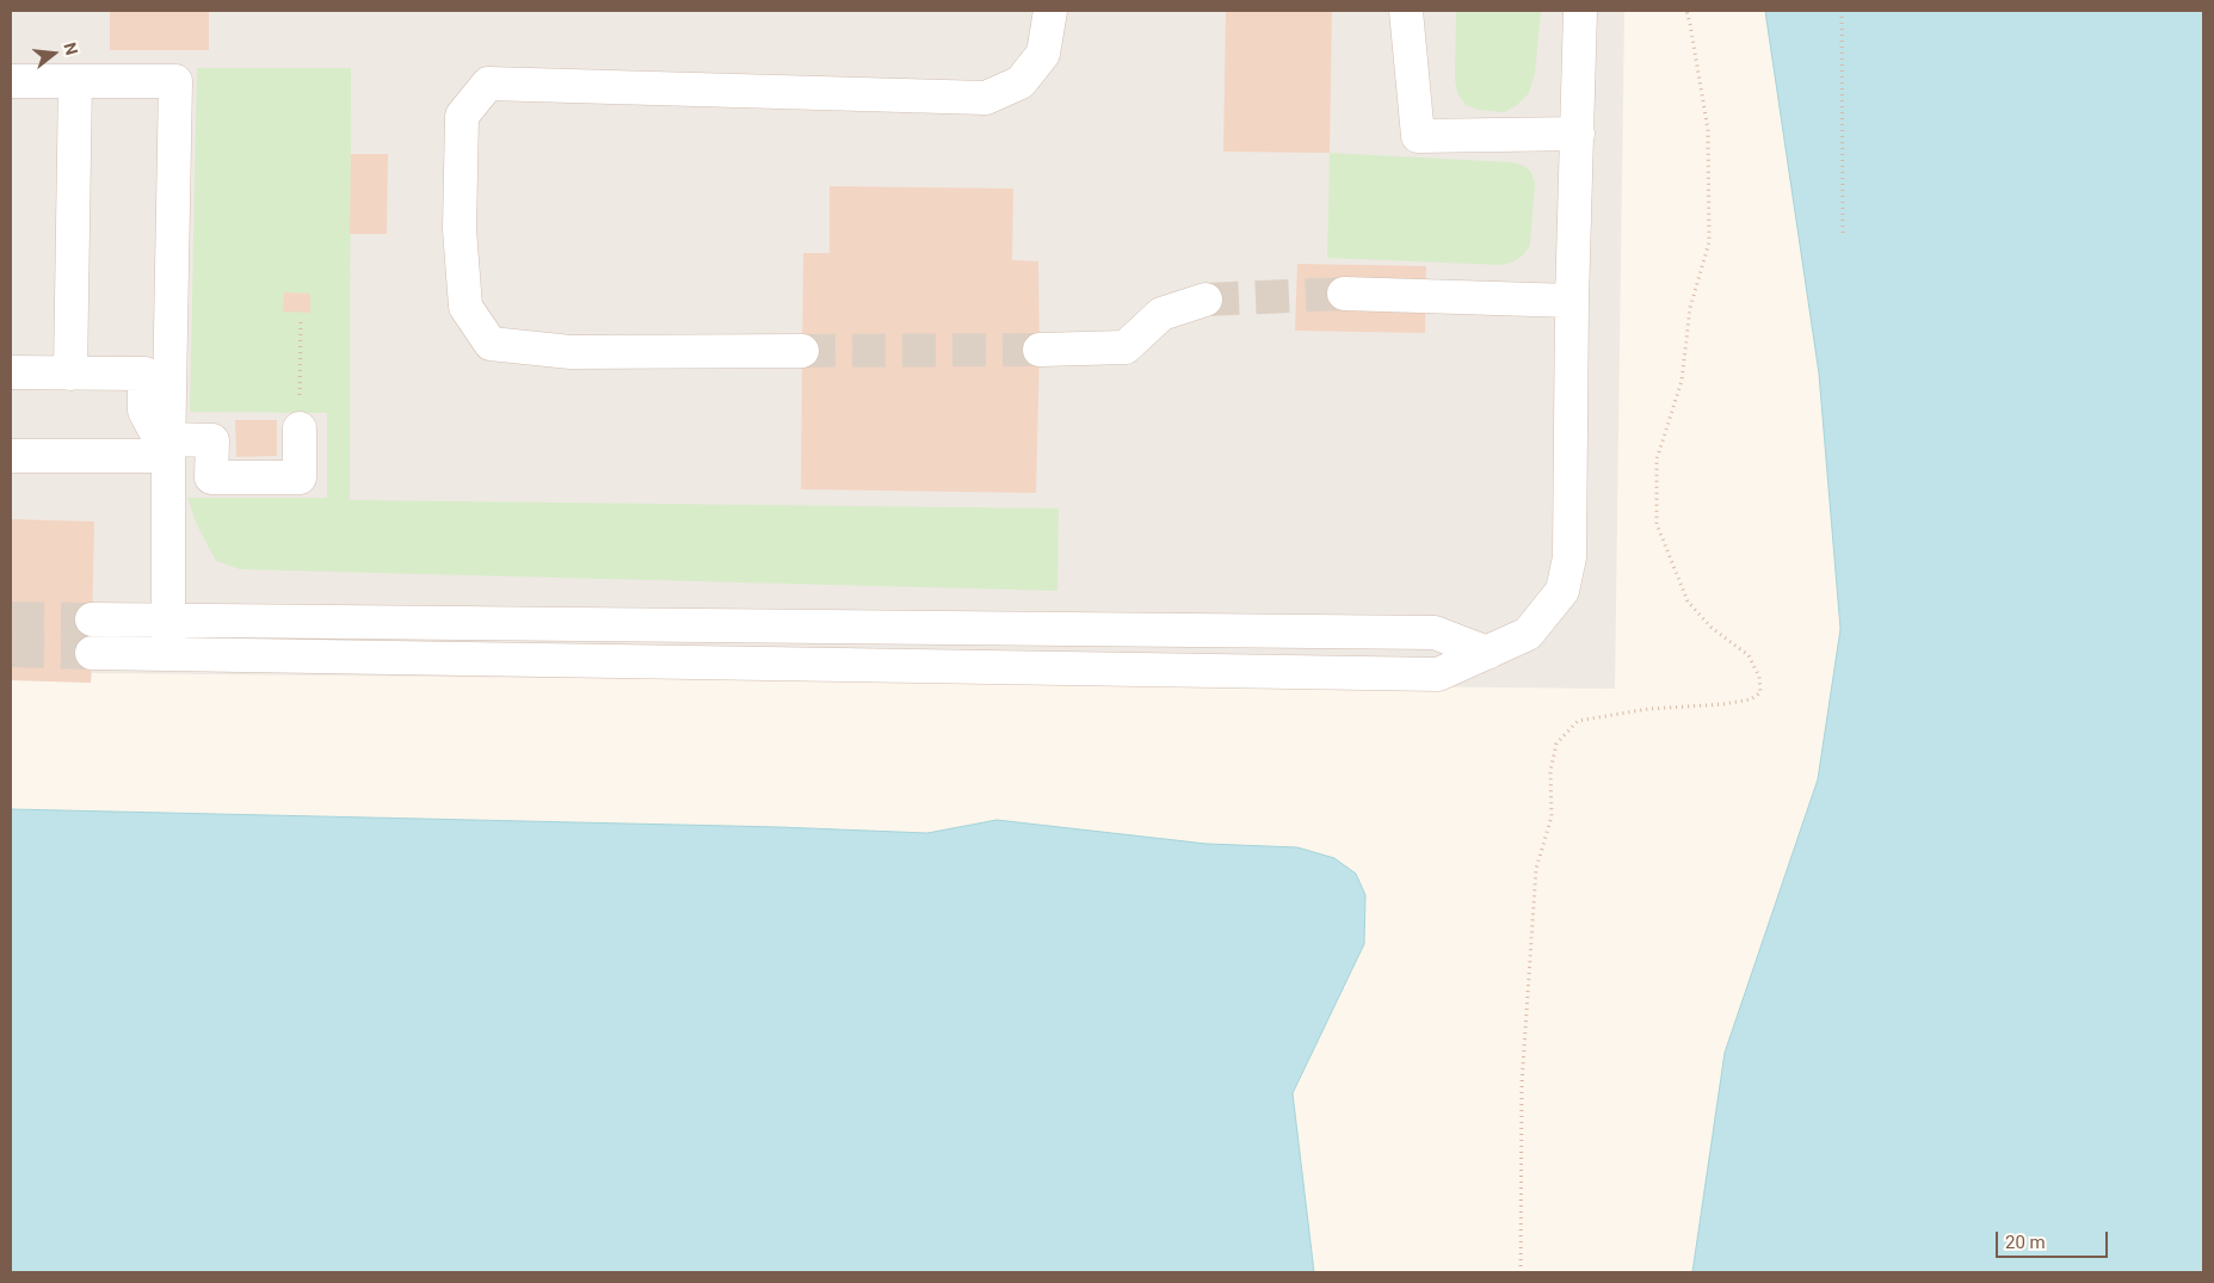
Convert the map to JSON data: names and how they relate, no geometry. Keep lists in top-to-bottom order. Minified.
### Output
{"scale_bar":"20 m","north":"right"}
